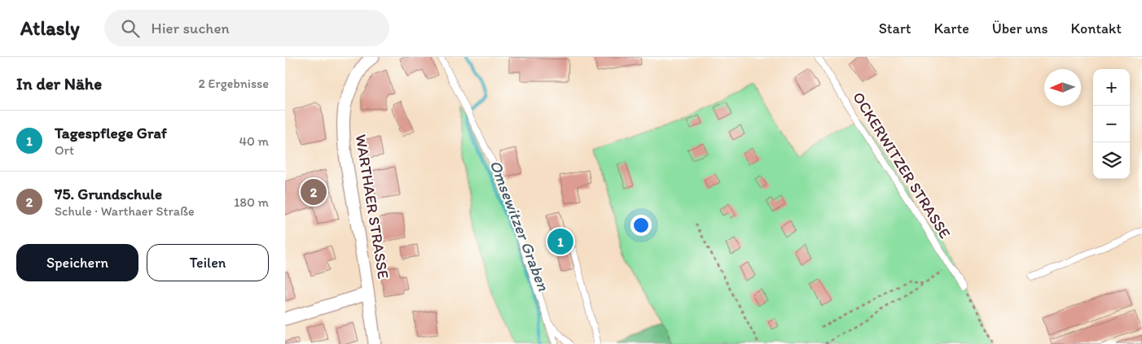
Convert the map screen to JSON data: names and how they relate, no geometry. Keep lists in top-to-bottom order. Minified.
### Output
{"streets":{"street":["WARTHAER STRASSE"],"lane":["OCKERWITZER STRASSE"]},"water":["Omsewitzer Graben"],"north":"left","page":{"header":"Atlasly","search":"Hier suchen","nav":["Start","Karte","Über uns","Kontakt"],"heading":["In der Nähe","2 Ergebnisse"],"map_buttons":["+","−"],"list":[{"mark":"1","name":"Tagespflege Graf","note":"Ort","value":"40 m"},{"mark":"2","name":"75. Grundschule","note":"Schule · Warthaer Straße","value":"180 m"}],"pins":["2","1"],"buttons":["Speichern","Teilen"]}}
